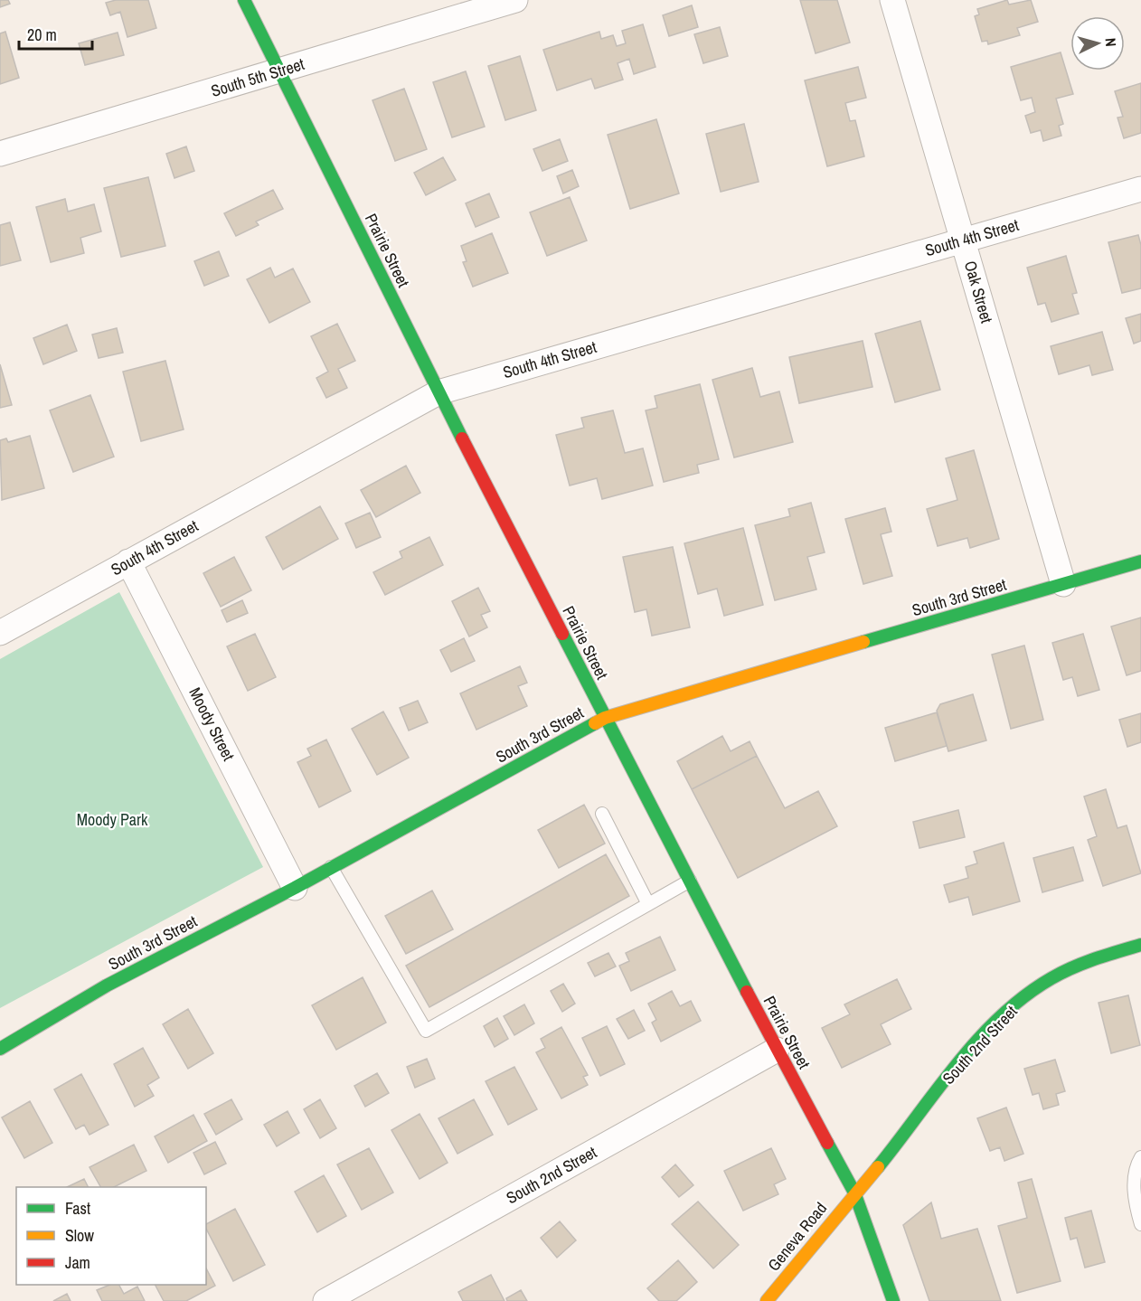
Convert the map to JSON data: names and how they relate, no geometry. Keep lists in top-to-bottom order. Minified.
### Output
{"streets":{"street":["South 5th Street","South 4th Street","Prairie Street","Oak Street","South 3rd Street","Moody Street","South 2nd Street","Geneva Road"]},"crossings":[["South 5th Street","Prairie Street"],["South 4th Street","Prairie Street"],["South 4th Street","Oak Street"],["South 4th Street","Moody Street"],["Prairie Street","South 3rd Street"],["Prairie Street","South 2nd Street"],["Prairie Street","Geneva Road"],["Oak Street","South 3rd Street"],["South 3rd Street","Moody Street"],["South 2nd Street","Geneva Road"]],"parks":["Moody Park"],"legend":["Fast","Slow","Jam"],"scale_bar":"20 m","north":"right"}
